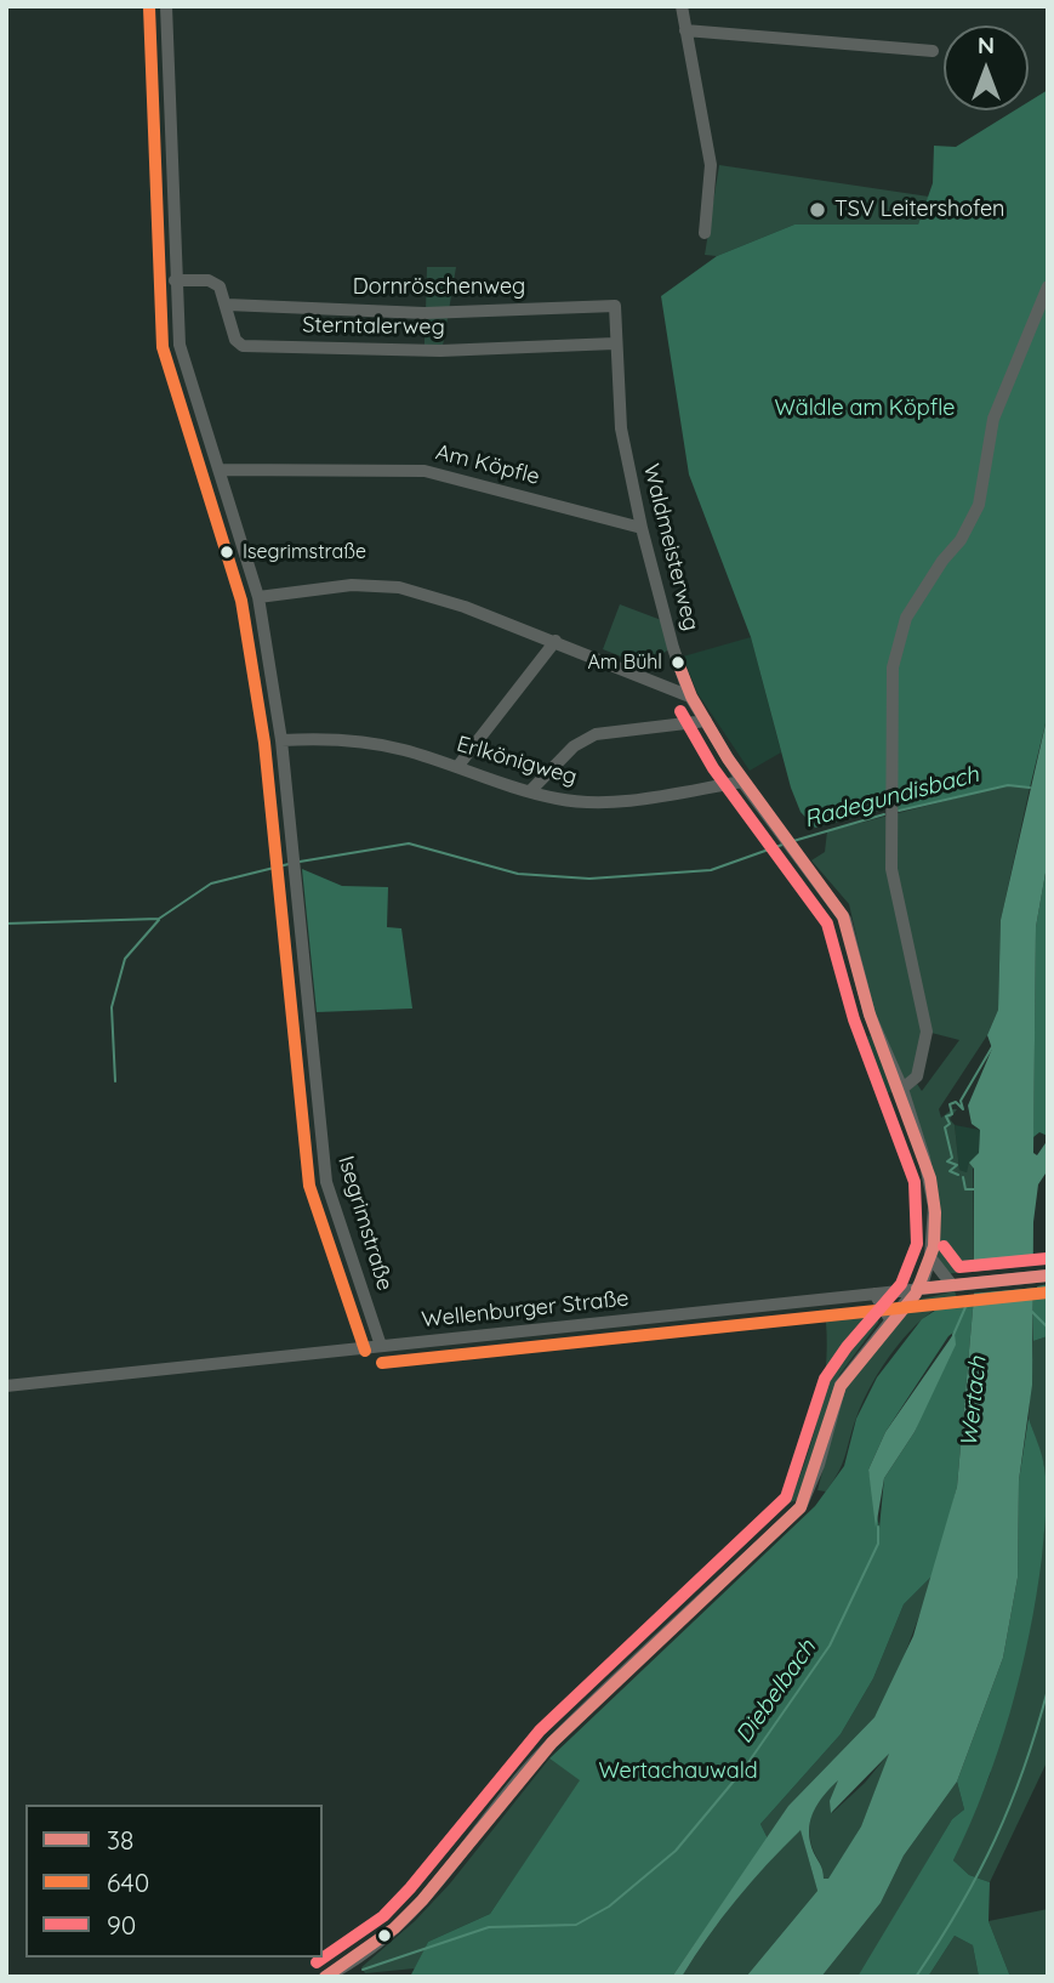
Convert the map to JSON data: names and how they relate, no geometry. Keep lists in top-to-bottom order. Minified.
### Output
{"streets":{"street":["Dornröschenweg","Sterntalerweg","Am Köpfle","Waldmeisterweg","Erlkönigweg","Isegrimstraße","Wellenburger Straße"]},"crossings":[["Dornröschenweg","Sterntalerweg"],["Dornröschenweg","Waldmeisterweg"],["Sterntalerweg","Waldmeisterweg"],["Am Köpfle","Waldmeisterweg"],["Am Köpfle","Isegrimstraße"],["Waldmeisterweg","Erlkönigweg"],["Waldmeisterweg","Wellenburger Straße"],["Erlkönigweg","Isegrimstraße"],["Isegrimstraße","Wellenburger Straße"]],"water":["Radegundisbach","Wertach","Diebelbach"],"parks":["Wäldle am Köpfle","Wertachauwald"],"places":["TSV Leitershofen","Isegrimstraße","Am Bühl"],"lines":["transit line 640","transit line 38","transit line 90"],"legend":["38","640","90"],"north":"top"}
